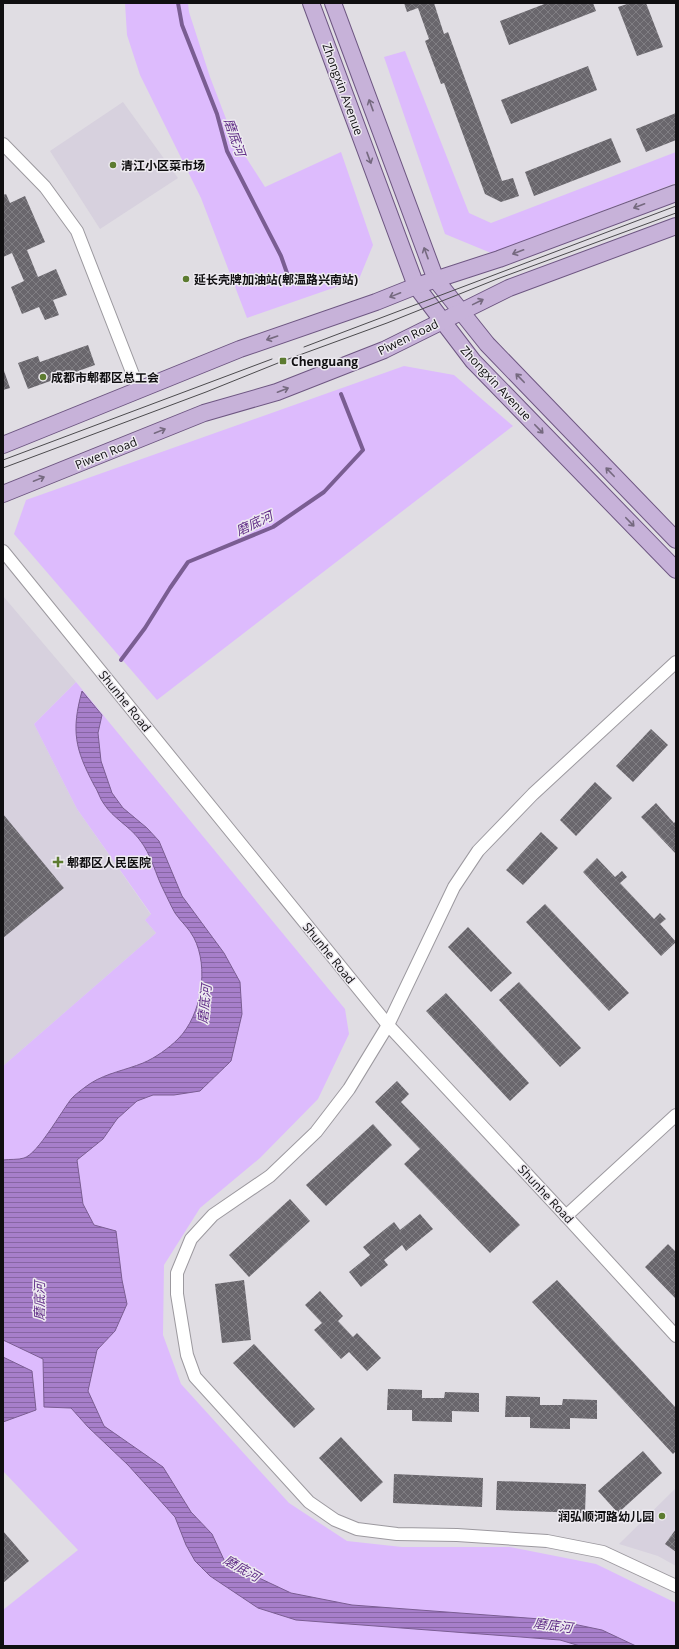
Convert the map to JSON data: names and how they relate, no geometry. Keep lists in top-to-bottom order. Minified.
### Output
{"streets":{"main road":["Zhongxin Avenue","Piwen Road"],"street":["Shunhe Road"]},"crossings":[["Zhongxin Avenue","Piwen Road"]],"water":["磨底河"],"places":{"other":["清江小区菜市场","延长壳牌加油站(郫温路兴南站)","成都市郫都区总工会","润弘顺河路幼儿园"],"transit":["Chenguang"],"health":["郫都区人民医院"]}}
